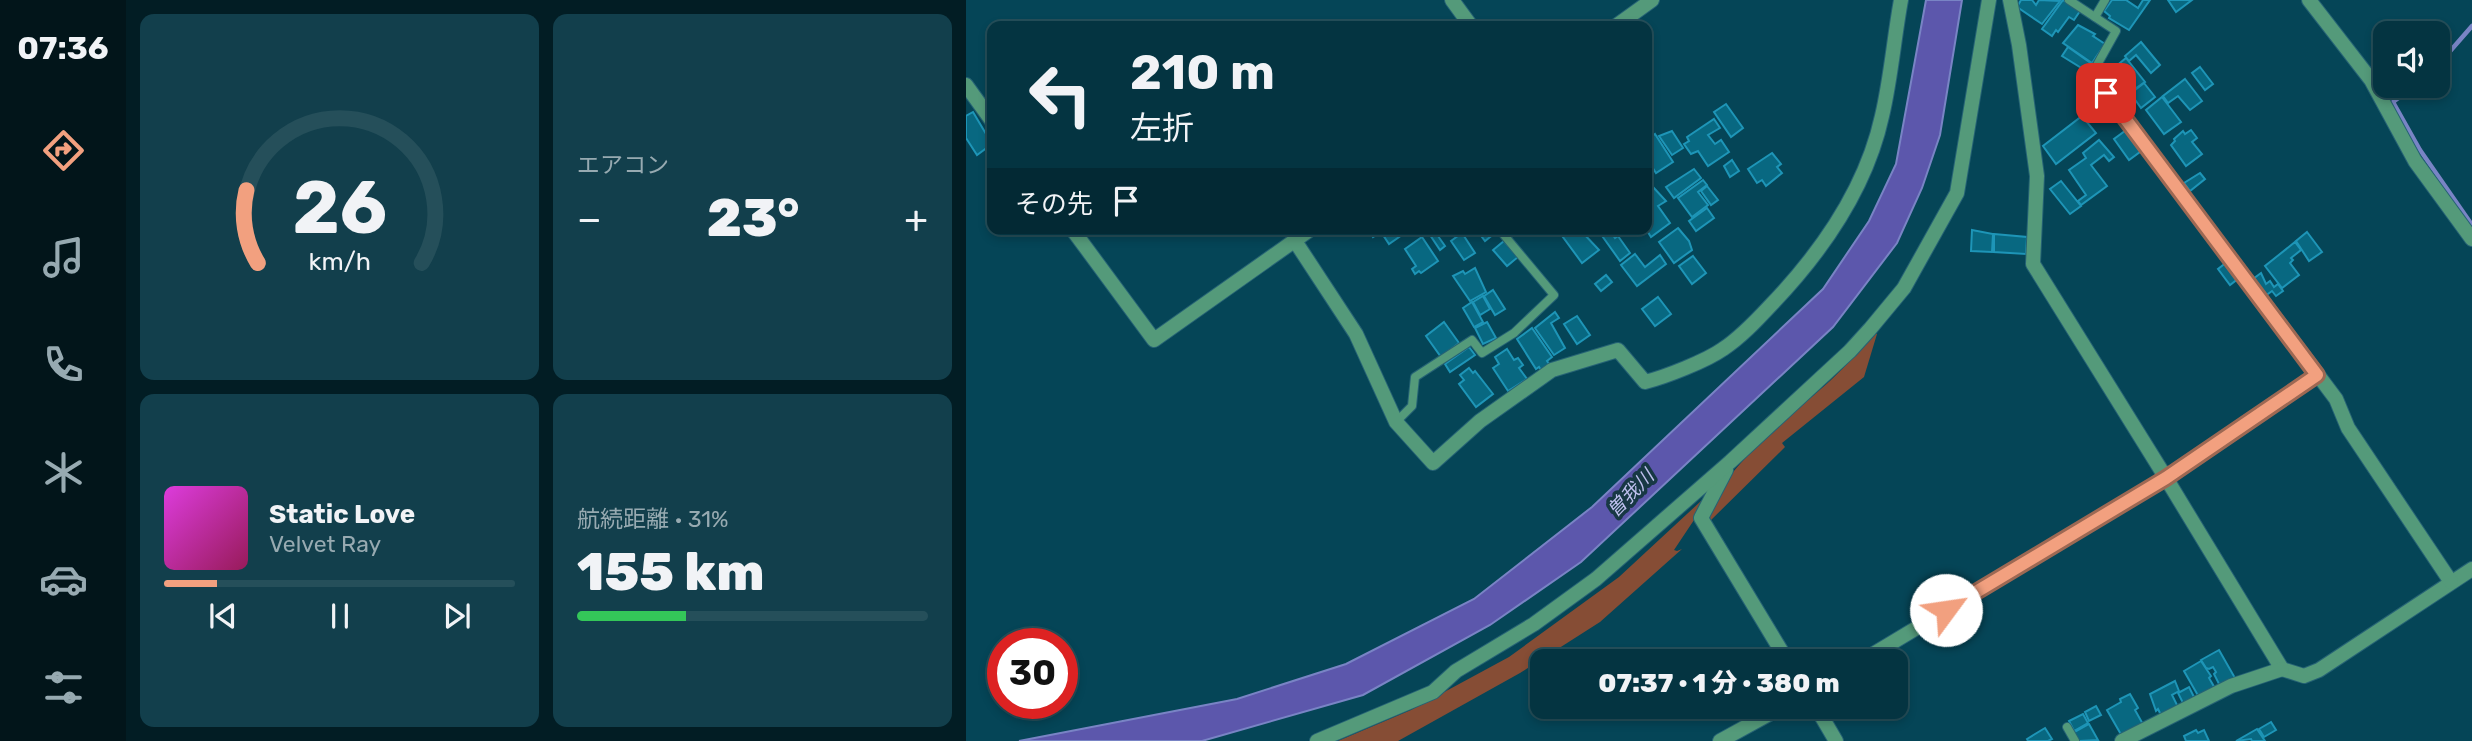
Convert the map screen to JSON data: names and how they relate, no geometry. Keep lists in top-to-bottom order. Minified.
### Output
{"water":["曽我川"],"page":{"tabs":"07:36","tile":["エアコン",["航続距離 · 31%","155 km"]],"turn":["210 m","左折"],"then":"その先","heat":["−","23°","+"],"song":["Static Love","Velvet Ray"],"limit":"30","trip":"07:37 · 1 分 · 380 m","gauge":["26","km/h"]}}
